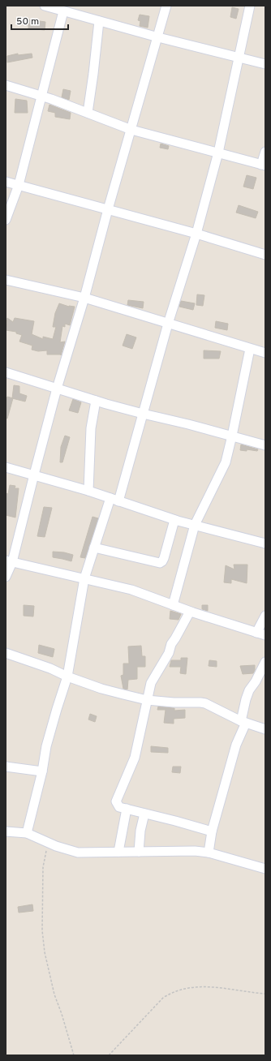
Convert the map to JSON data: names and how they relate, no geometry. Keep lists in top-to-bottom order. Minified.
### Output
{"scale_bar":"50 m"}
